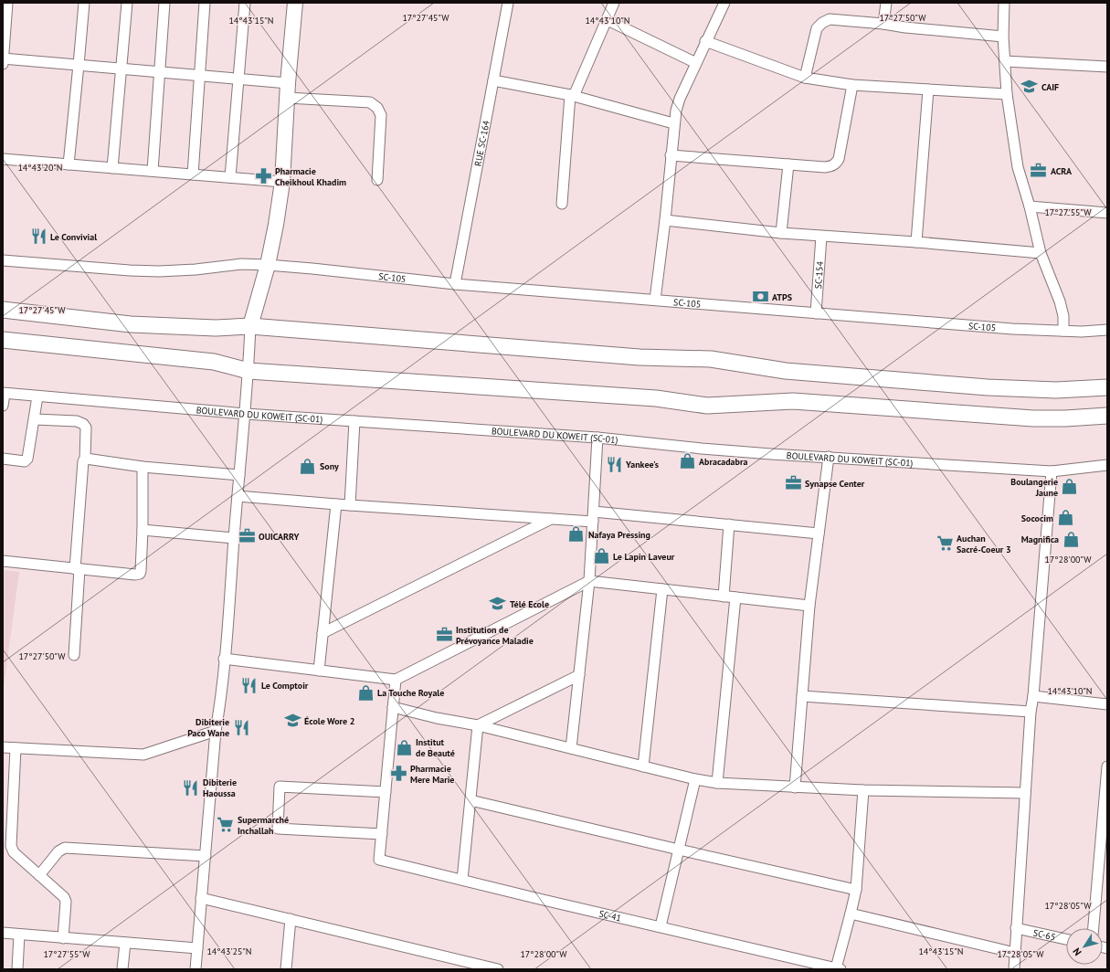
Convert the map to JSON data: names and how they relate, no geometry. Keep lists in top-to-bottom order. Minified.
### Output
{"streets":{"street":["RUE SC-164","SC-154","SC-105","BOULEVARD DU KOWEIT (SC-01)","SC-41","SC-65"]},"crossings":[["RUE SC-164","SC-105"],["SC-154","SC-105"]],"places":{"school or university":["CAIF","Télé Ecole","École Wore 2"],"office":["ACRA","Synapse Center","OUICARRY","Institution de Prévoyance Maladie"],"pharmacy":["Pharmacie Cheikhoul Khadim","Pharmacie Mere Marie"],"restaurant":["Le Convivial","Yankee's","Le Comptoir","Dibiterie Paco Wane","Dibiterie Haoussa"],"bank":["ATPS"],"shop":["Abracadabra","Sony","Boulangerie Jaune","Sococim","Nafaya Pressing","Magnifica","Le Lapin Laveur","La Touche Royale","Institut de Beauté"],"supermarket":["Auchan Sacré-Coeur 3","Supermarché Inchallah"]},"north":"bottom left","coordinates":["17°27'45\"W","17°27'50\"W","14°43'15\"N","14°43'10\"N","14°43'20\"N","17°27'55\"W","17°28'00\"W","17°28'05\"W","14°43'25\"N"]}
